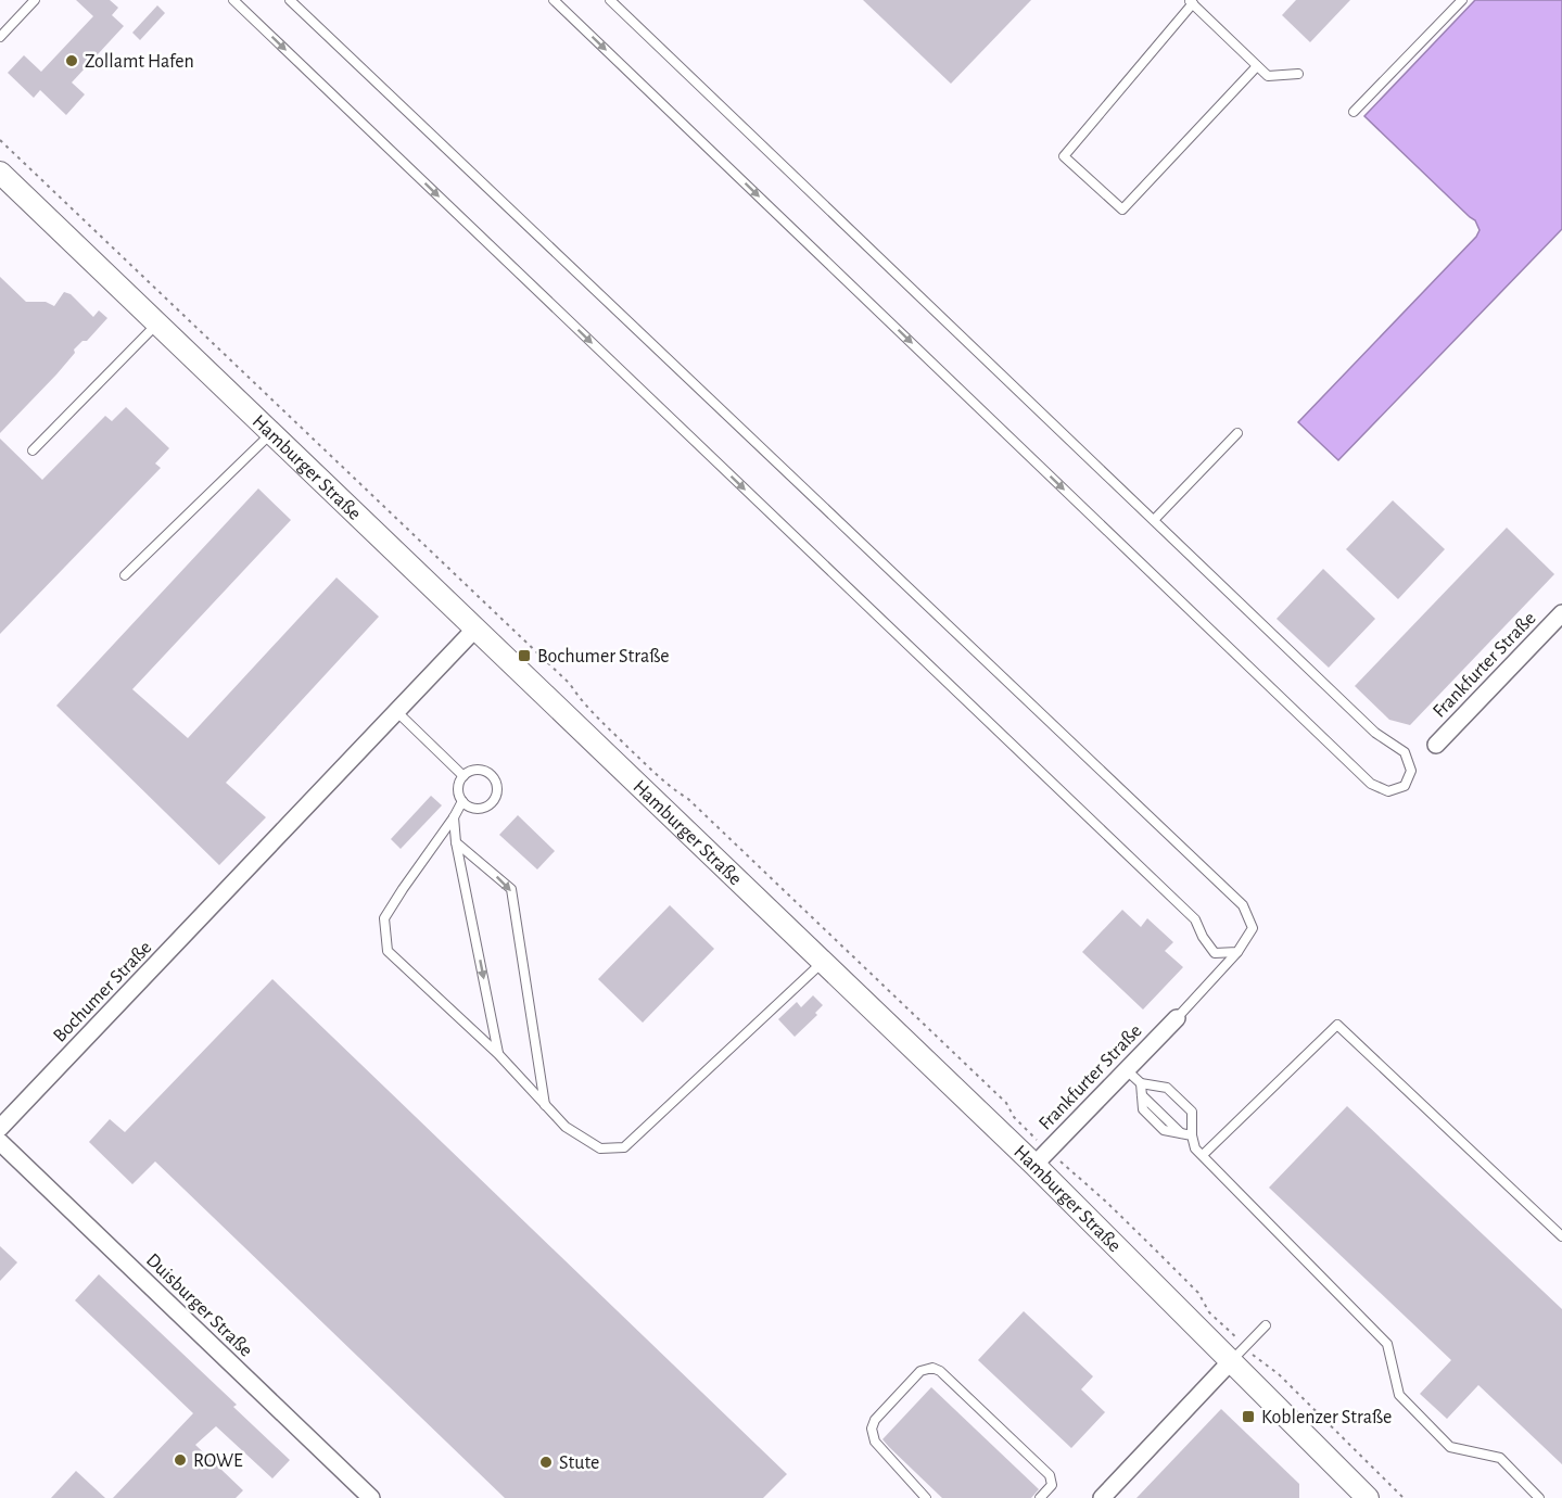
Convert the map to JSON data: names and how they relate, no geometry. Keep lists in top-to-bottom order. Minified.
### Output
{"streets":{"street":["Hamburger Straße","Frankfurter Straße","Bochumer Straße","Duisburger Straße"]},"crossings":[["Hamburger Straße","Frankfurter Straße"],["Hamburger Straße","Bochumer Straße"]],"places":{"other":["Zollamt Hafen","ROWE","Stute"],"transit":["Bochumer Straße","Koblenzer Straße"]}}
